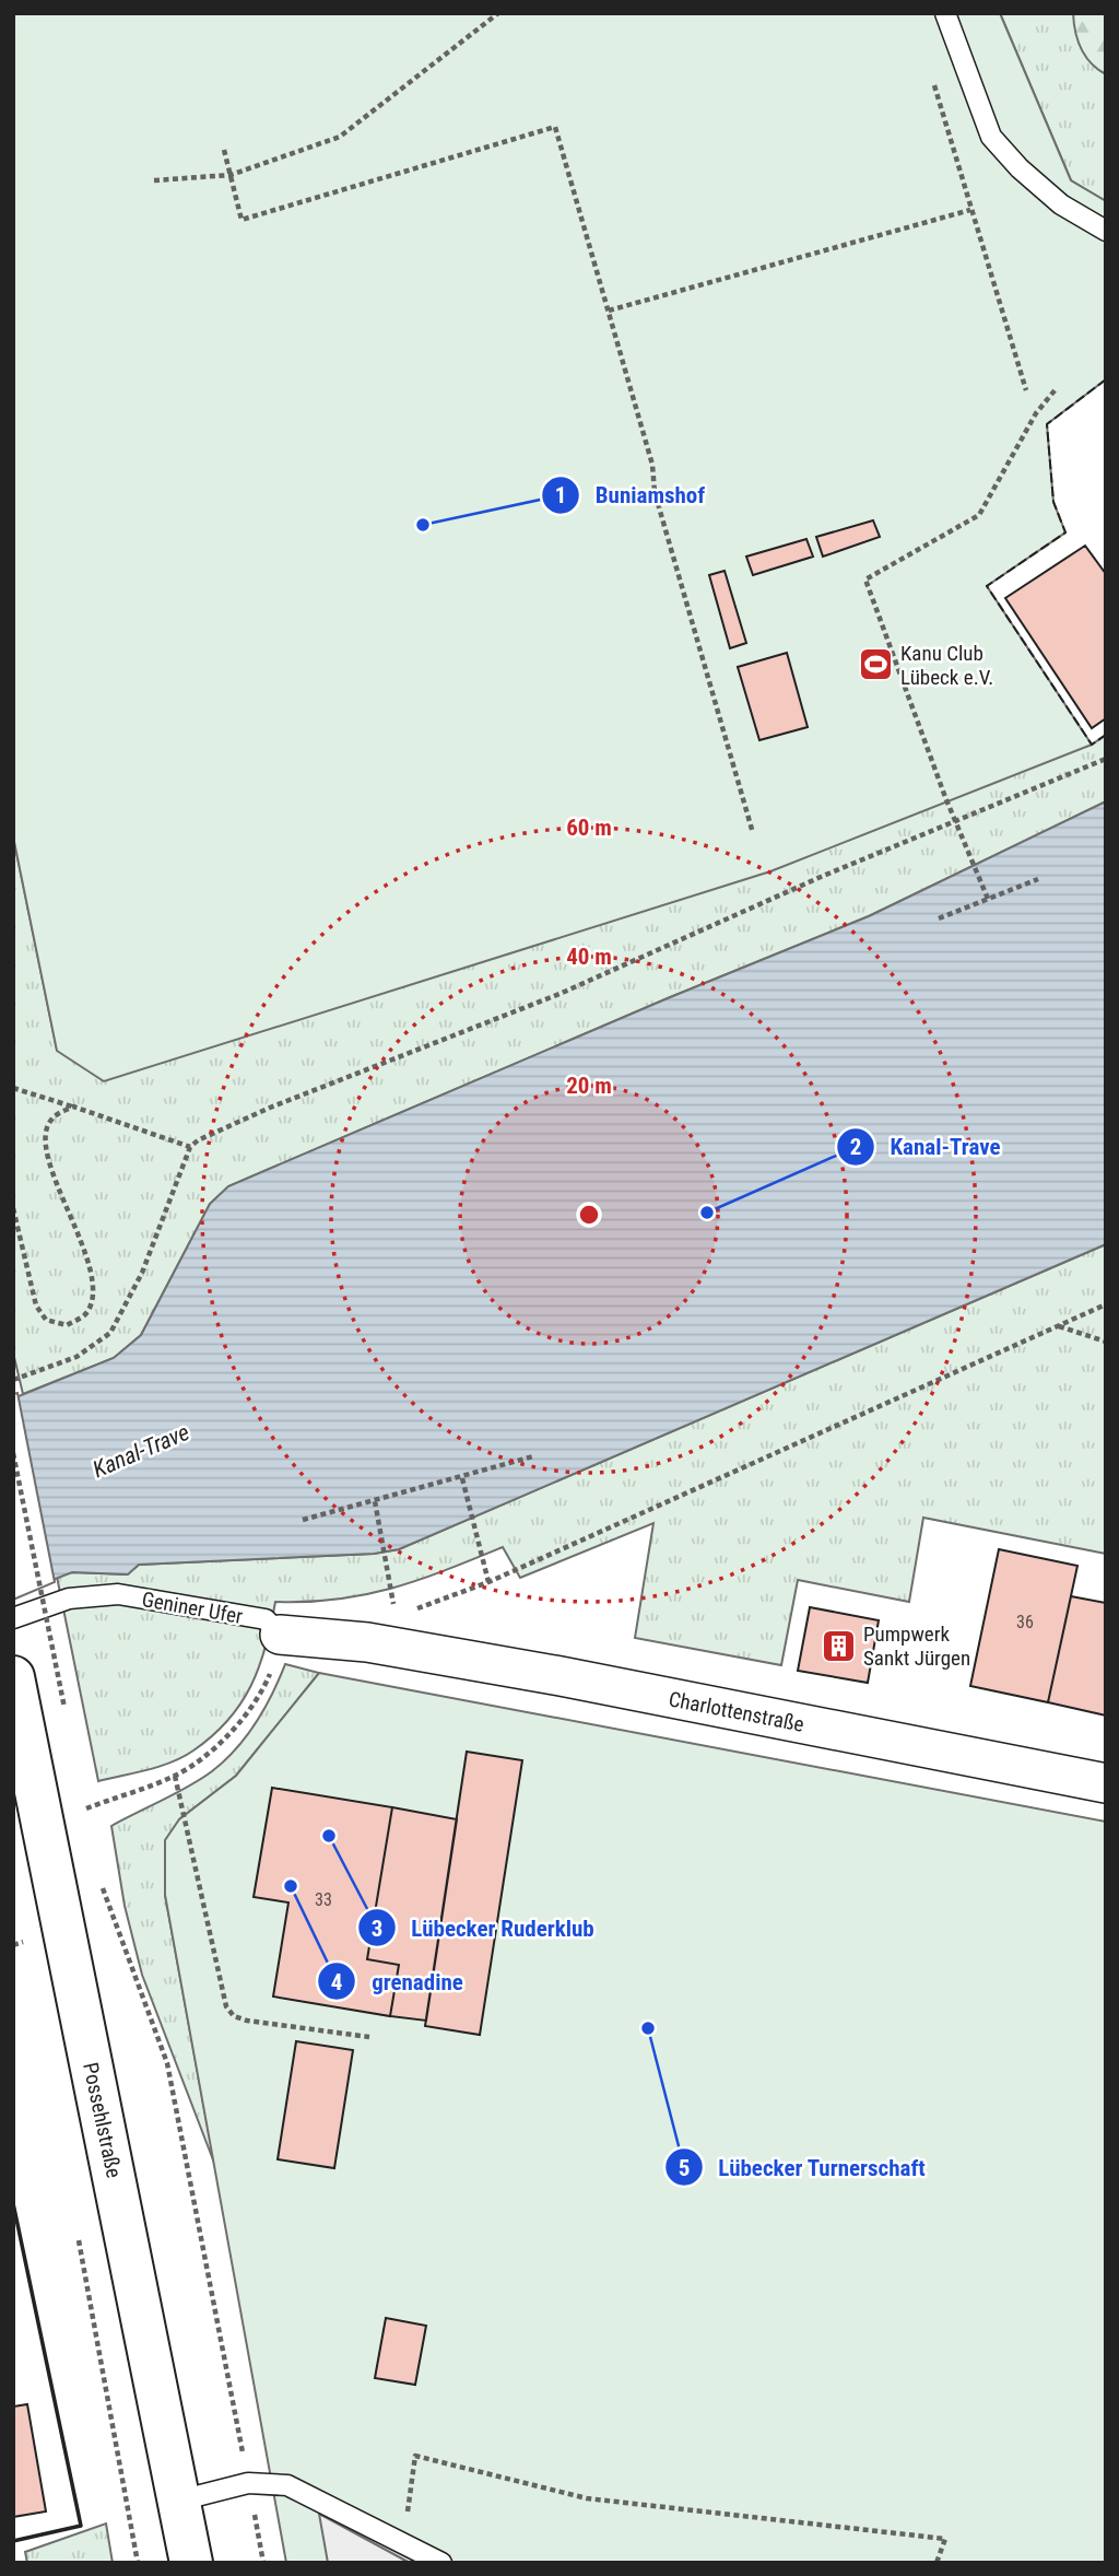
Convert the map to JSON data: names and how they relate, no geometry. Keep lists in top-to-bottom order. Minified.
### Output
{"streets":{"main road":["Possehlstraße"],"street":["Geniner Ufer","Charlottenstraße"]},"crossings":[["Geniner Ufer","Charlottenstraße"]],"water":["Kanal-Trave"],"places":{"other":["Buniamshof","Kanal-Trave","Lübecker Ruderklub","grenadine","Lübecker Turnerschaft"],"sports":["Kanu Club Lübeck e.V."],"building":["Pumpwerk Sankt Jürgen"]},"house_numbers":["36","33"],"rings":["60 m","40 m","20 m"]}
